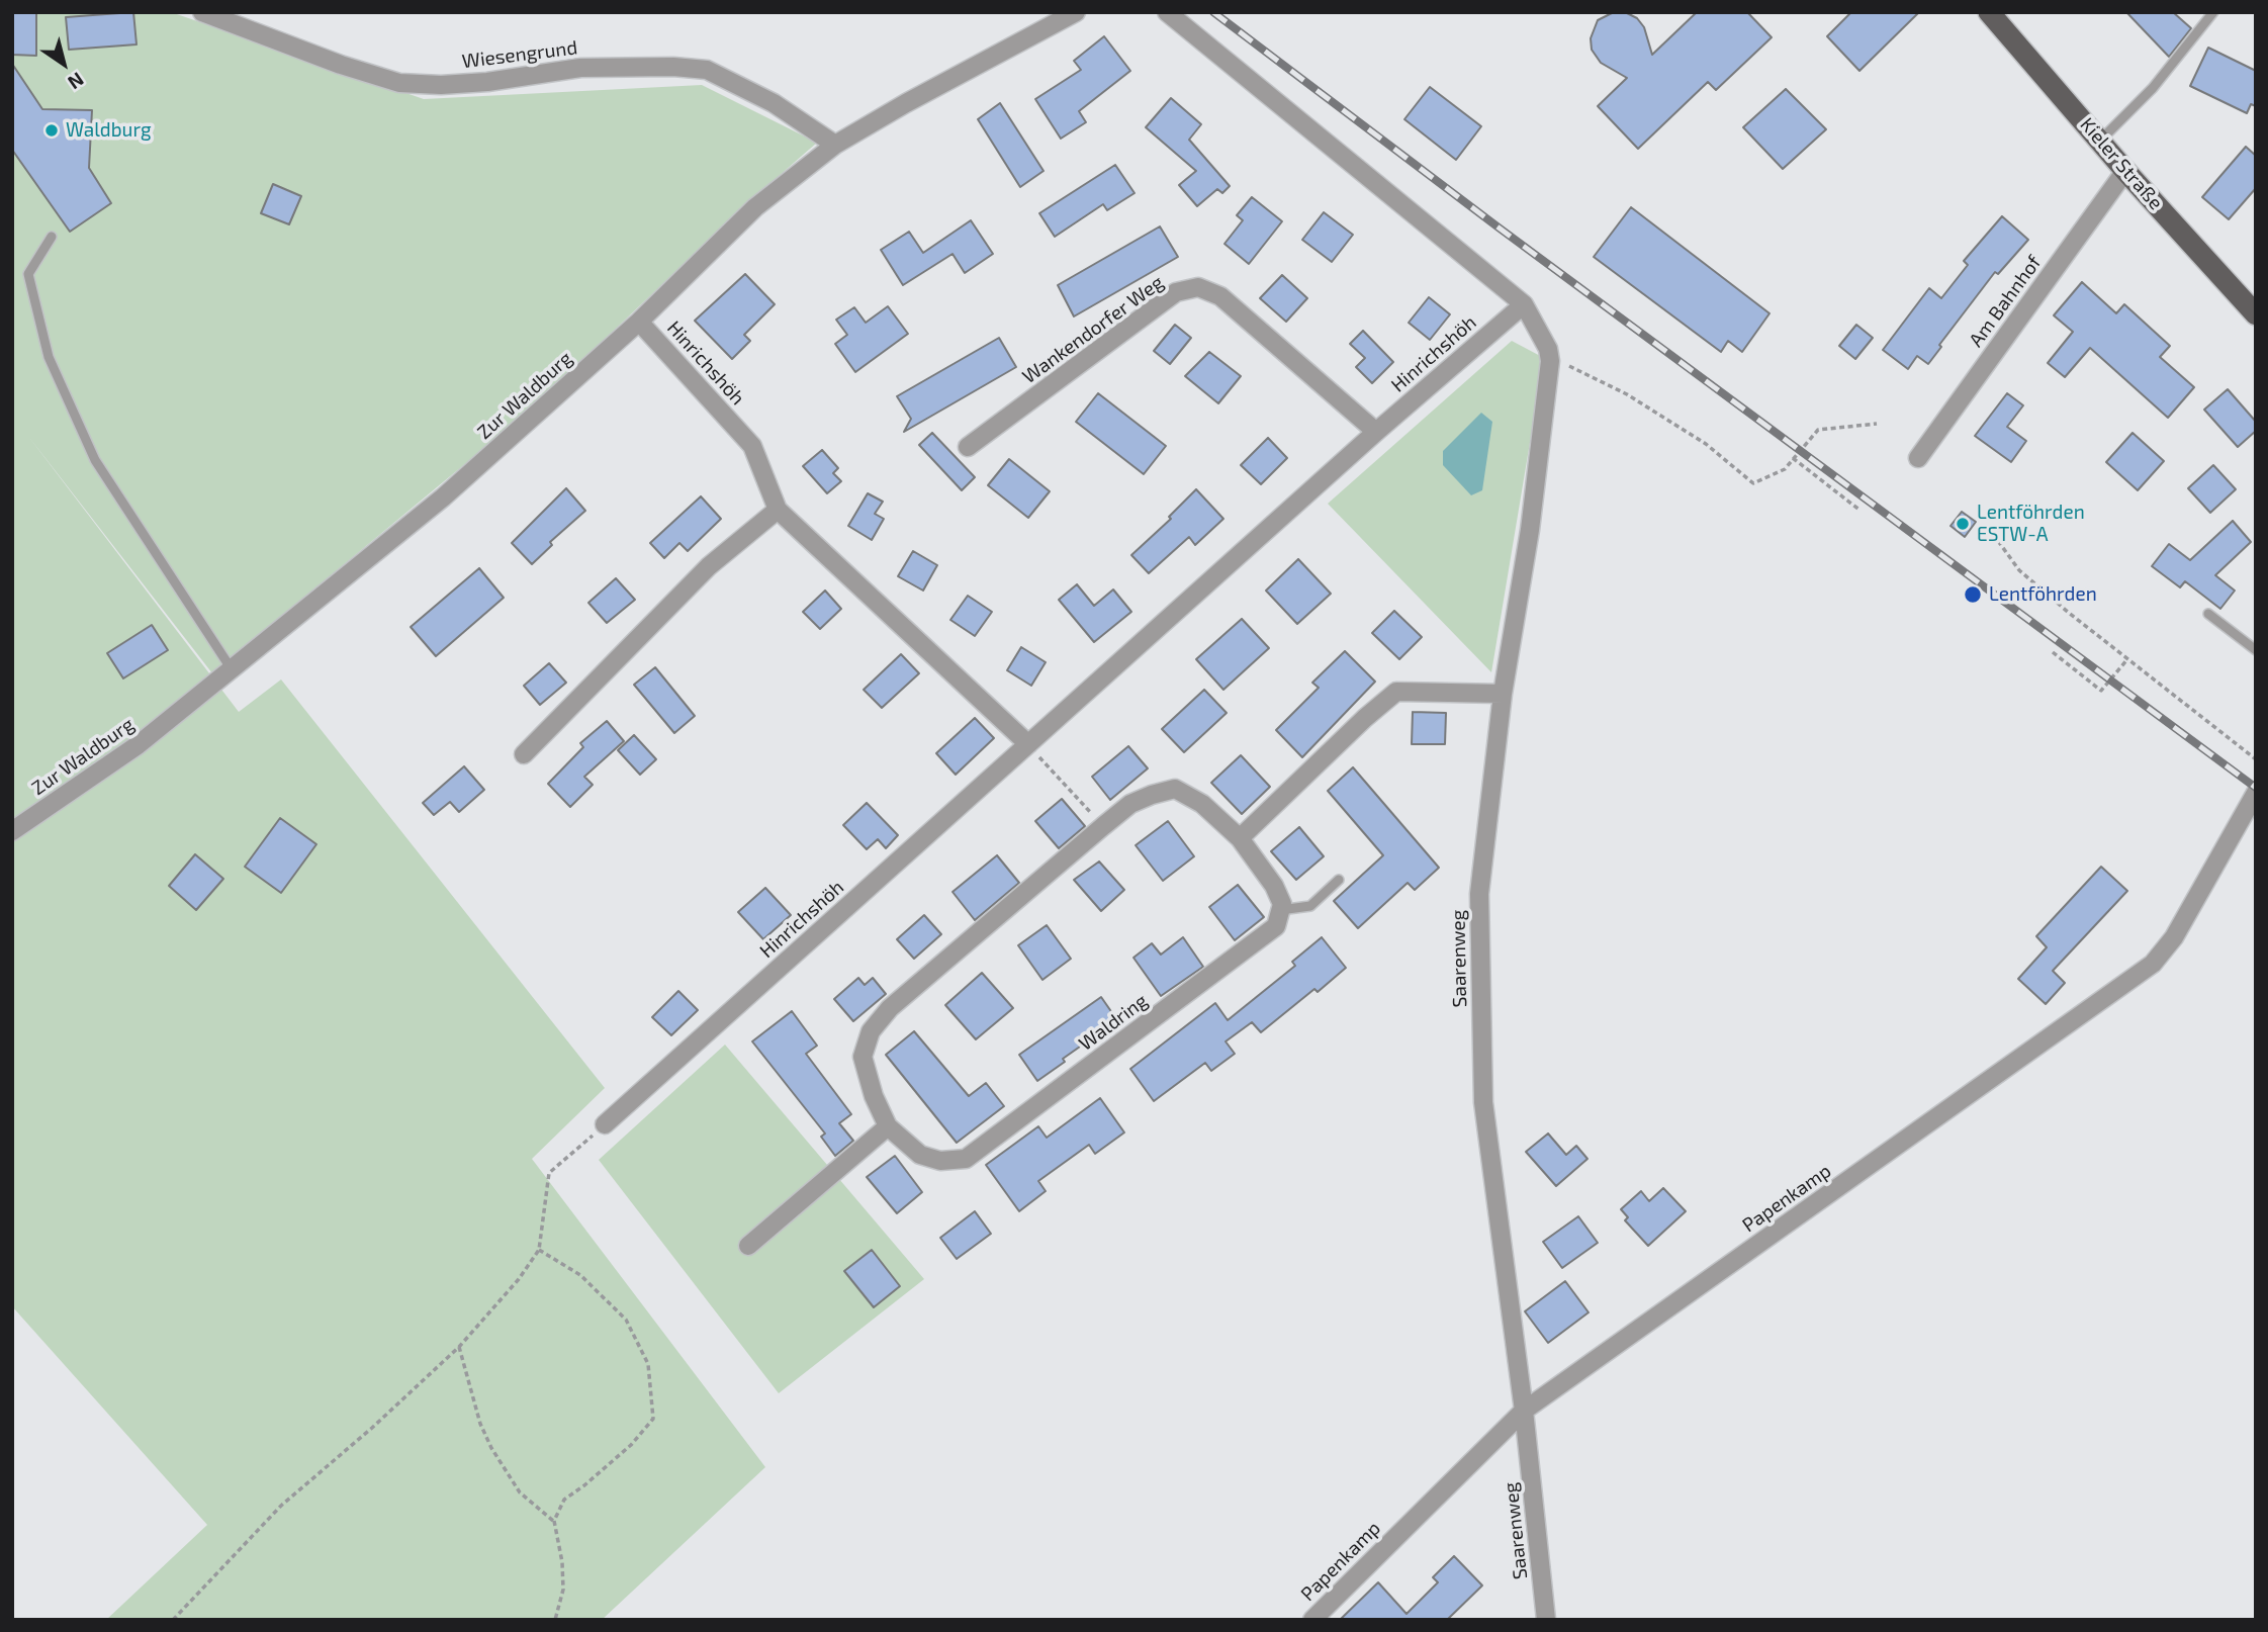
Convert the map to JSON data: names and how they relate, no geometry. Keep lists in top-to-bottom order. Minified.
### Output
{"streets":{"main road":["Kieler Straße"],"street":["Wiesengrund","Am Bahnhof","Wankendorfer Weg","Hinrichshöh","Zur Waldburg","Saarenweg","Waldring","Papenkamp"]},"crossings":[["Wiesengrund","Zur Waldburg"],["Kieler Straße","Am Bahnhof"],["Wankendorfer Weg","Hinrichshöh"],["Hinrichshöh","Zur Waldburg"],["Hinrichshöh","Saarenweg"],["Saarenweg","Papenkamp"]],"places":["Waldburg","Lentföhrden ESTW-A","Lentföhrden"],"north":"bottom right"}
